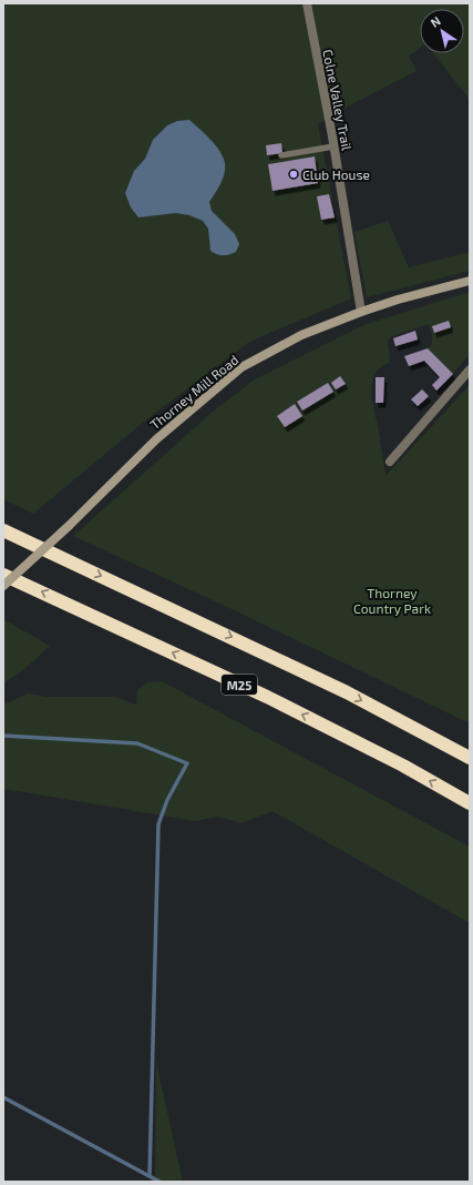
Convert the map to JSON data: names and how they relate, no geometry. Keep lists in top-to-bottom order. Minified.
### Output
{"streets":{"highway":["M25"],"street":["Colne Valley Trail","Thorney Mill Road"]},"crossings":[["Colne Valley Trail","Thorney Mill Road"]],"parks":["Thorney Country Park"],"places":["Club House"],"north":"top left"}
